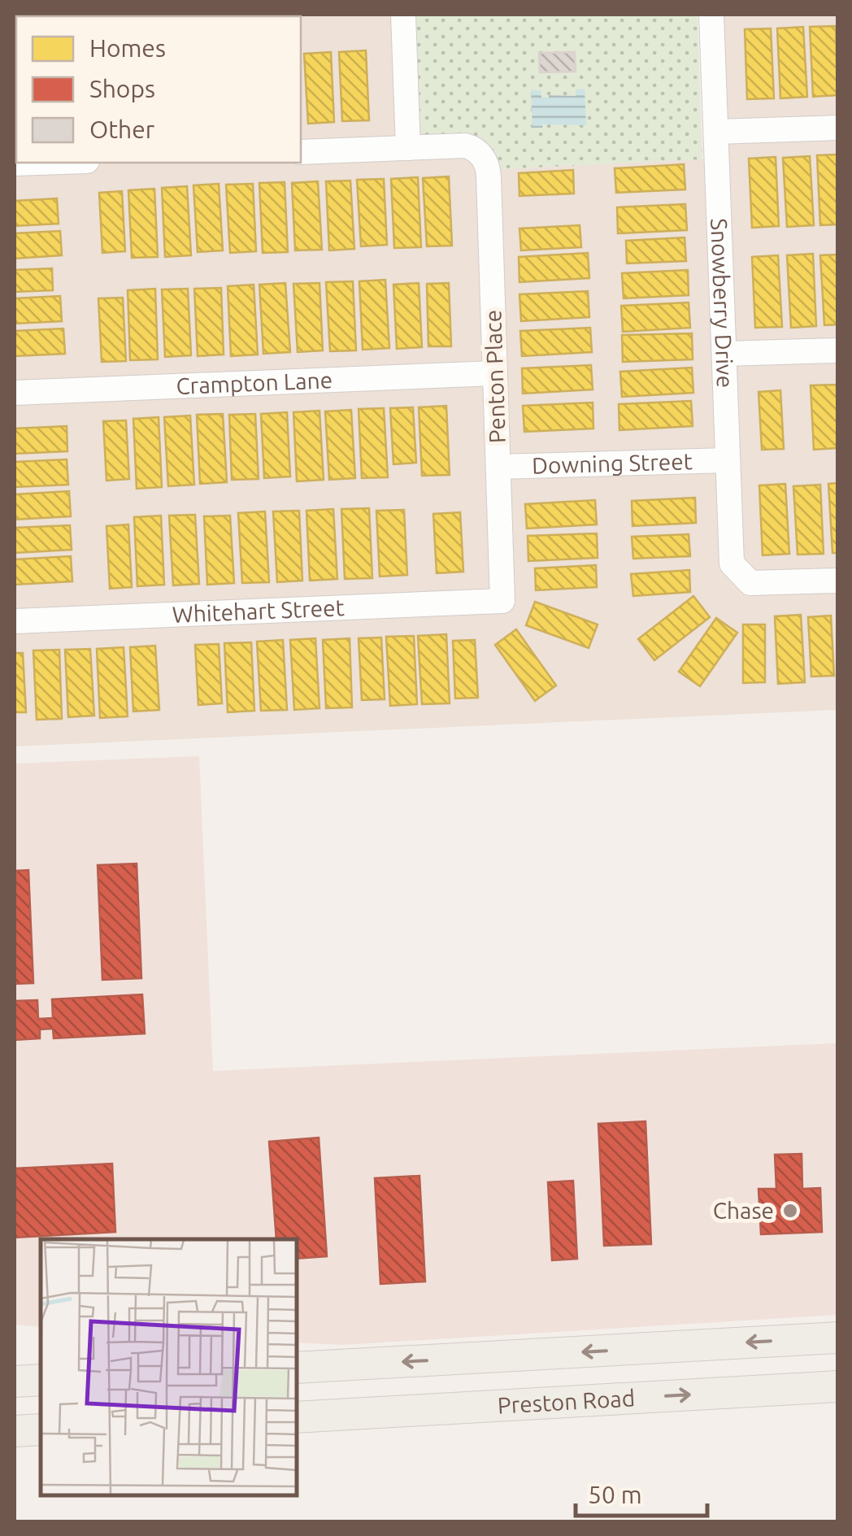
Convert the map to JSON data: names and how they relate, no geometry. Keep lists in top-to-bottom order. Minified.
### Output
{"streets":{"main road":["Preston Road"],"street":["Snowberry Drive","Penton Place","Crampton Lane","Downing Street","Whitehart Street"]},"crossings":[["Snowberry Drive","Downing Street"],["Penton Place","Crampton Lane"],["Penton Place","Downing Street"],["Penton Place","Whitehart Street"]],"places":["Chase"],"legend":["Homes","Shops","Other"],"scale_bar":"50 m"}
